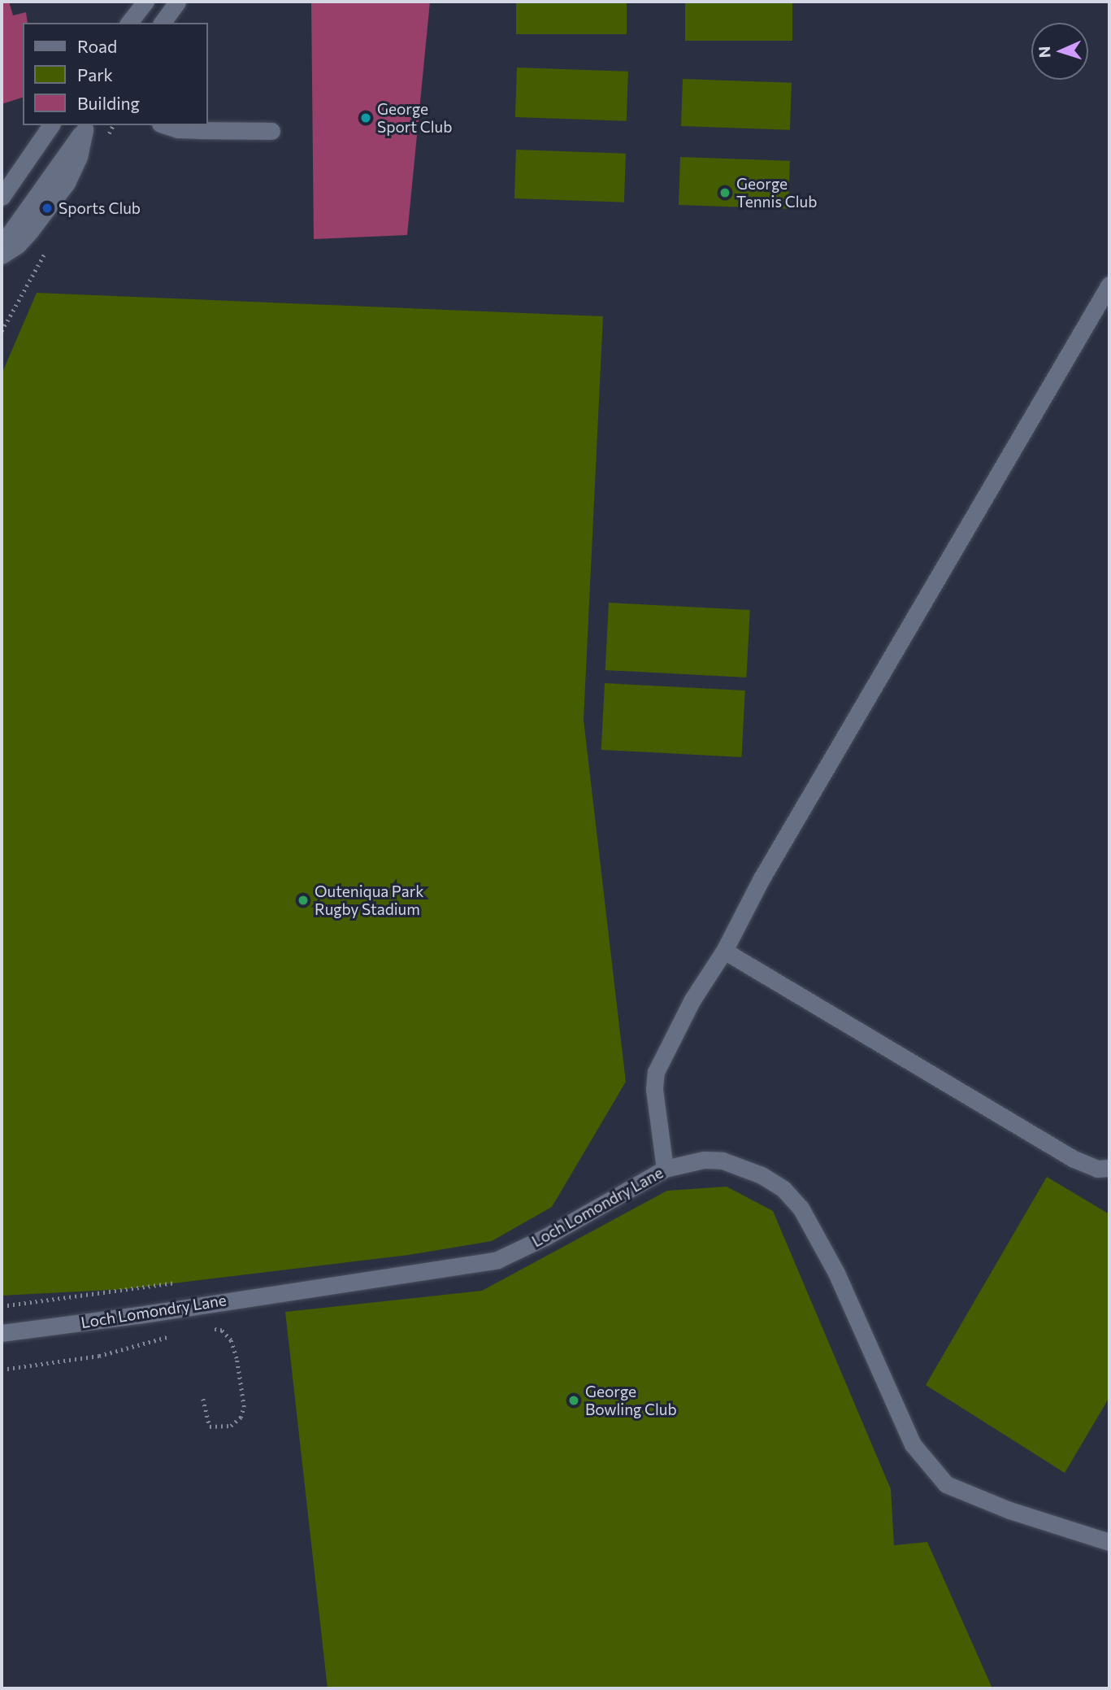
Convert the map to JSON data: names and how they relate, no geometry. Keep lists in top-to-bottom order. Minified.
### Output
{"streets":{"street":["Loch Lomondry Lane"]},"places":["George Sport Club","George Tennis Club","Sports Club","Outeniqua Park Rugby Stadium","George Bowling Club"],"legend":["Road","Park","Building"],"north":"left"}
